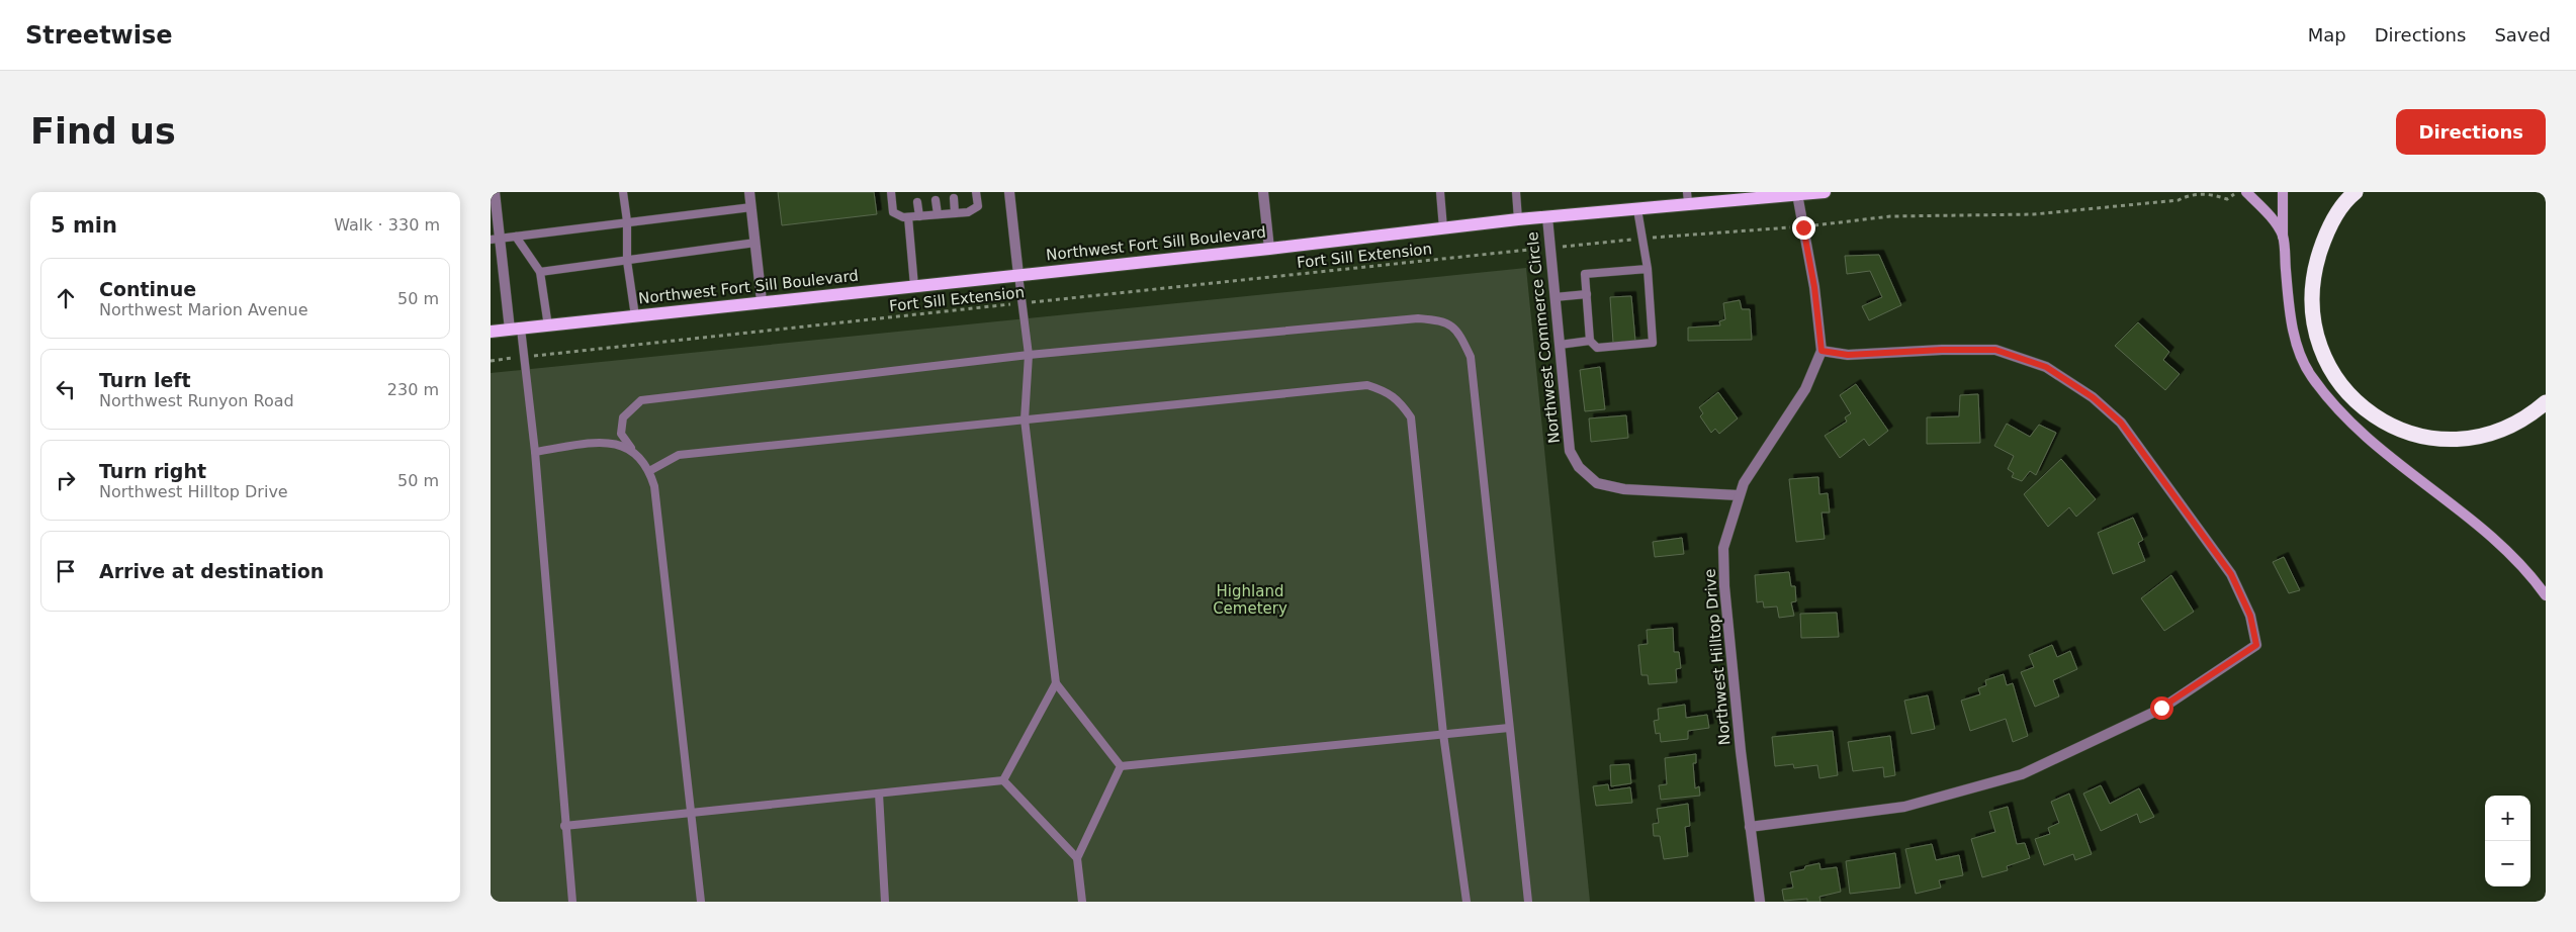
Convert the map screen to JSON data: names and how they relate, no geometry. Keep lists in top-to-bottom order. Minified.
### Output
{"streets":{"main road":["Northwest Fort Sill Boulevard"],"street":["Northwest Commerce Circle","Northwest Hilltop Drive"],"path":["Fort Sill Extension"]},"crossings":[["Northwest Fort Sill Boulevard","Northwest Commerce Circle"],["Northwest Fort Sill Boulevard","Northwest Hilltop Drive"],["Fort Sill Extension","Northwest Commerce Circle"],["Fort Sill Extension","Northwest Hilltop Drive"],["Northwest Commerce Circle","Northwest Hilltop Drive"]],"parks":["Highland Cemetery"],"page":{"header":"Streetwise","nav":["Map","Directions","Saved"],"buttons":"Directions","title":"Find us","heading":["5 min","Walk · 330 m"],"list":[["Continue","Northwest Marion Avenue","50 m"],["Turn left","Northwest Runyon Road","230 m"],["Turn right","Northwest Hilltop Drive","50 m"],"Arrive at destination"],"map_buttons":["+","−"]}}
